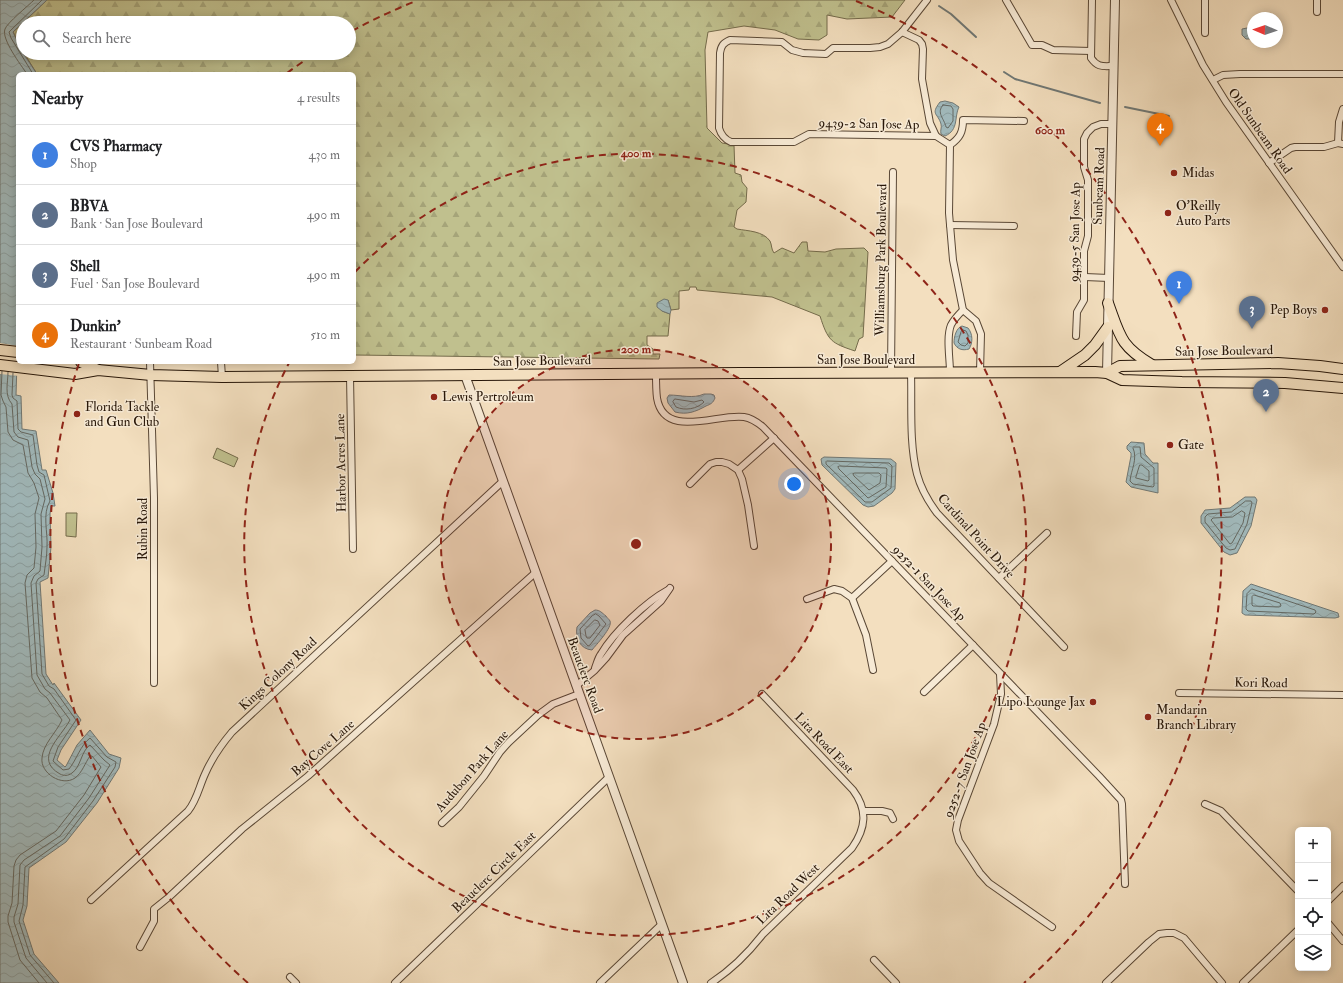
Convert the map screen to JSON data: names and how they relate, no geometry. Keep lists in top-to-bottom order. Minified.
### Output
{"streets":{"main road":["San Jose Boulevard"],"street":["9439-2 San Jose Ap","Old Sunbeam Road","Sunbeam Road","9439-5 San Jose Ap","Williamsburg Park Boulevard","Harbor Acres Lane","Rubin Road","Cardinal Point Drive","9252-1 San Jose Ap","Kings Colony Road","Beauclerc Road","Kori Road","Lita Road East","Bay Cove Lane","9252-7 San Jose Ap","Audubon Park Lane","Beauclerc Circle East","Lita Road West"]},"crossings":[["Sunbeam Road","9439-5 San Jose Ap"],["Sunbeam Road","San Jose Boulevard"],["Williamsburg Park Boulevard","San Jose Boulevard"],["San Jose Boulevard","Harbor Acres Lane"],["San Jose Boulevard","Rubin Road"],["San Jose Boulevard","Cardinal Point Drive"],["San Jose Boulevard","9252-1 San Jose Ap"],["San Jose Boulevard","Beauclerc Road"],["9252-1 San Jose Ap","9252-7 San Jose Ap"],["Kings Colony Road","Beauclerc Road"],["Beauclerc Road","Bay Cove Lane"],["Beauclerc Road","Audubon Park Lane"],["Beauclerc Road","Beauclerc Circle East"],["Lita Road East","Lita Road West"]],"places":["Midas","O'Reilly Auto Parts","Pep Boys","Lewis Pertroleum","Florida Tackle and Gun Club","Gate","Lipo Lounge Jax","Mandarin Branch Library"],"north":"left","page":{"search":"Search here","heading":["Nearby","4 results"],"pins":["4","1","3","2"],"list":[{"mark":"1","name":"CVS Pharmacy","note":"Shop","value":"430 m"},{"mark":"2","name":"BBVA","note":"Bank · San Jose Boulevard","value":"490 m"},{"mark":"3","name":"Shell","note":"Fuel · San Jose Boulevard","value":"490 m"},{"mark":"4","name":"Dunkin'","note":"Restaurant · Sunbeam Road","value":"510 m"}],"map_buttons":["+","−"]},"rings":["600 m","400 m","200 m"]}
